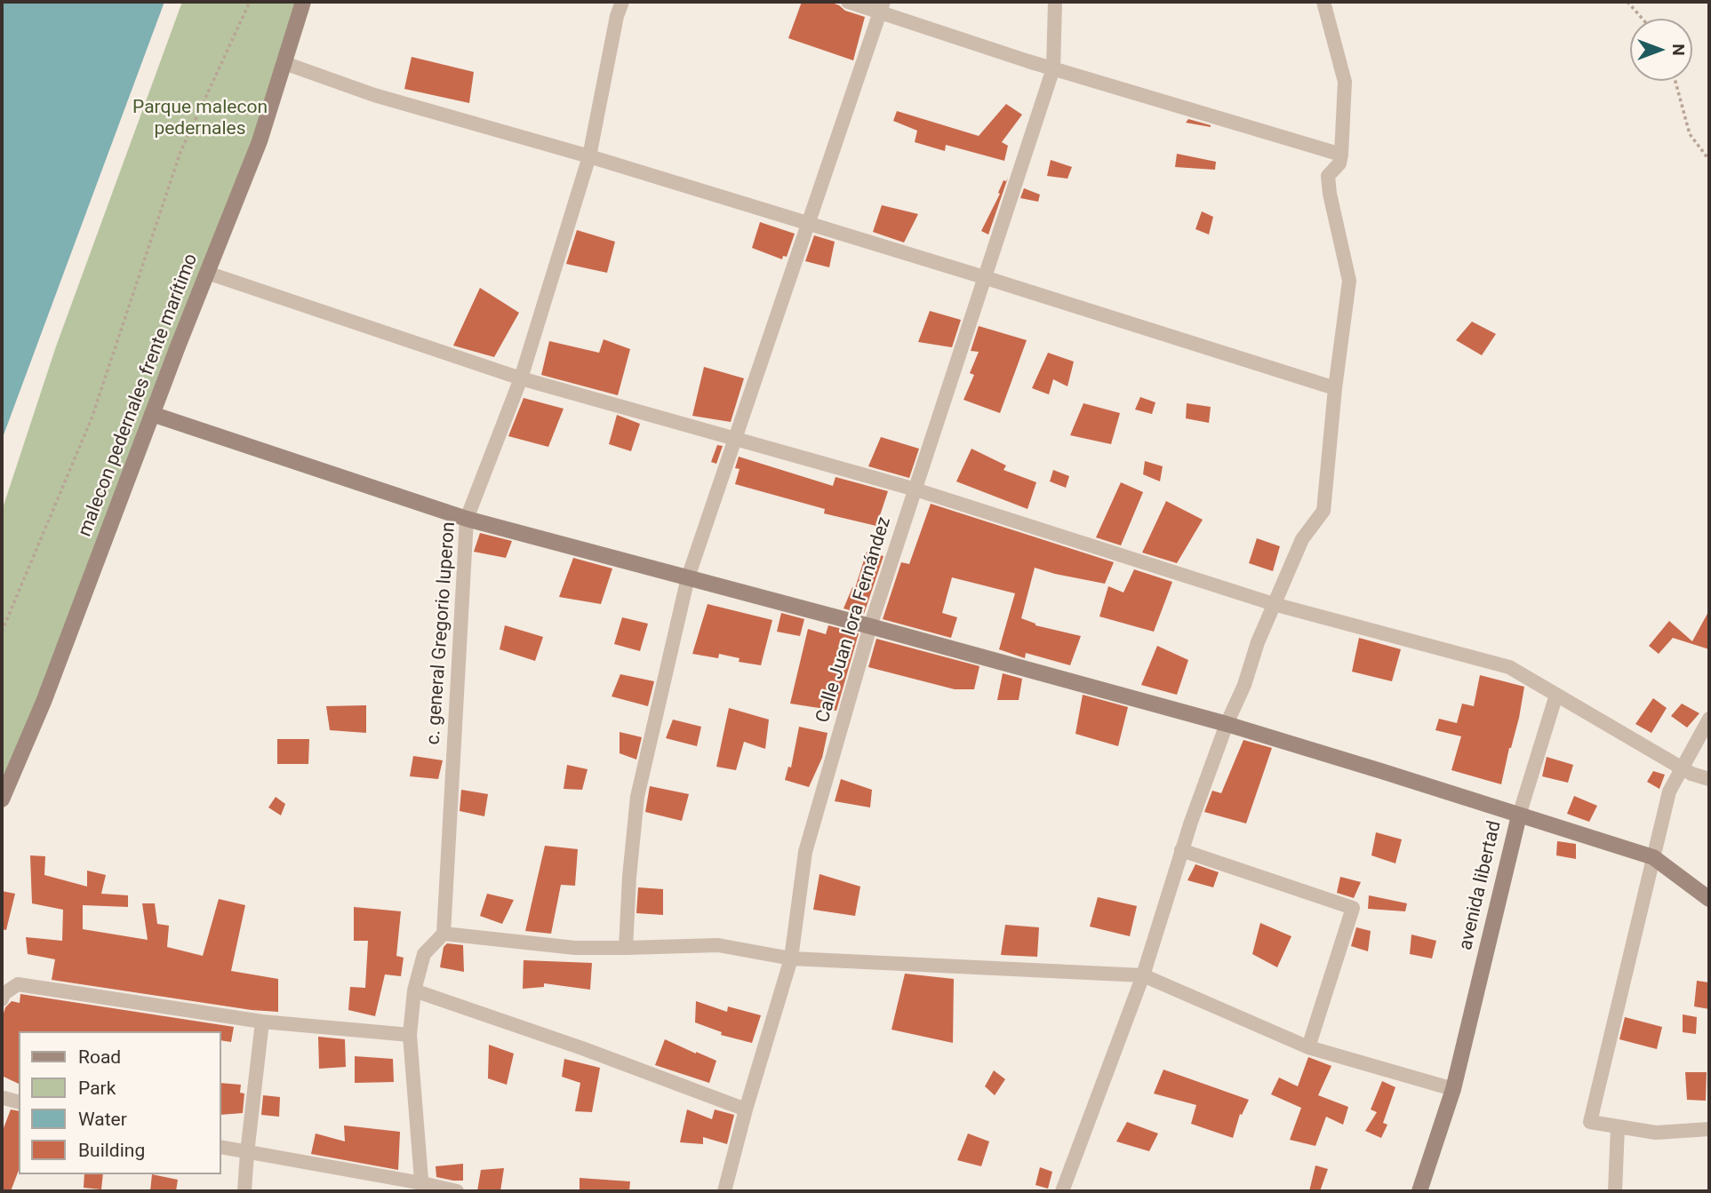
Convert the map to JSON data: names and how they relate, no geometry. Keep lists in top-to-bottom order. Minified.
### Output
{"streets":{"main road":["malecon pedernales frente marítimo","avenida libertad"],"street":["Calle Juan lora Fernández","c. general Gregorio luperon"]},"parks":["Parque malecon pedernales"],"legend":["Road","Park","Water","Building"],"north":"right"}
